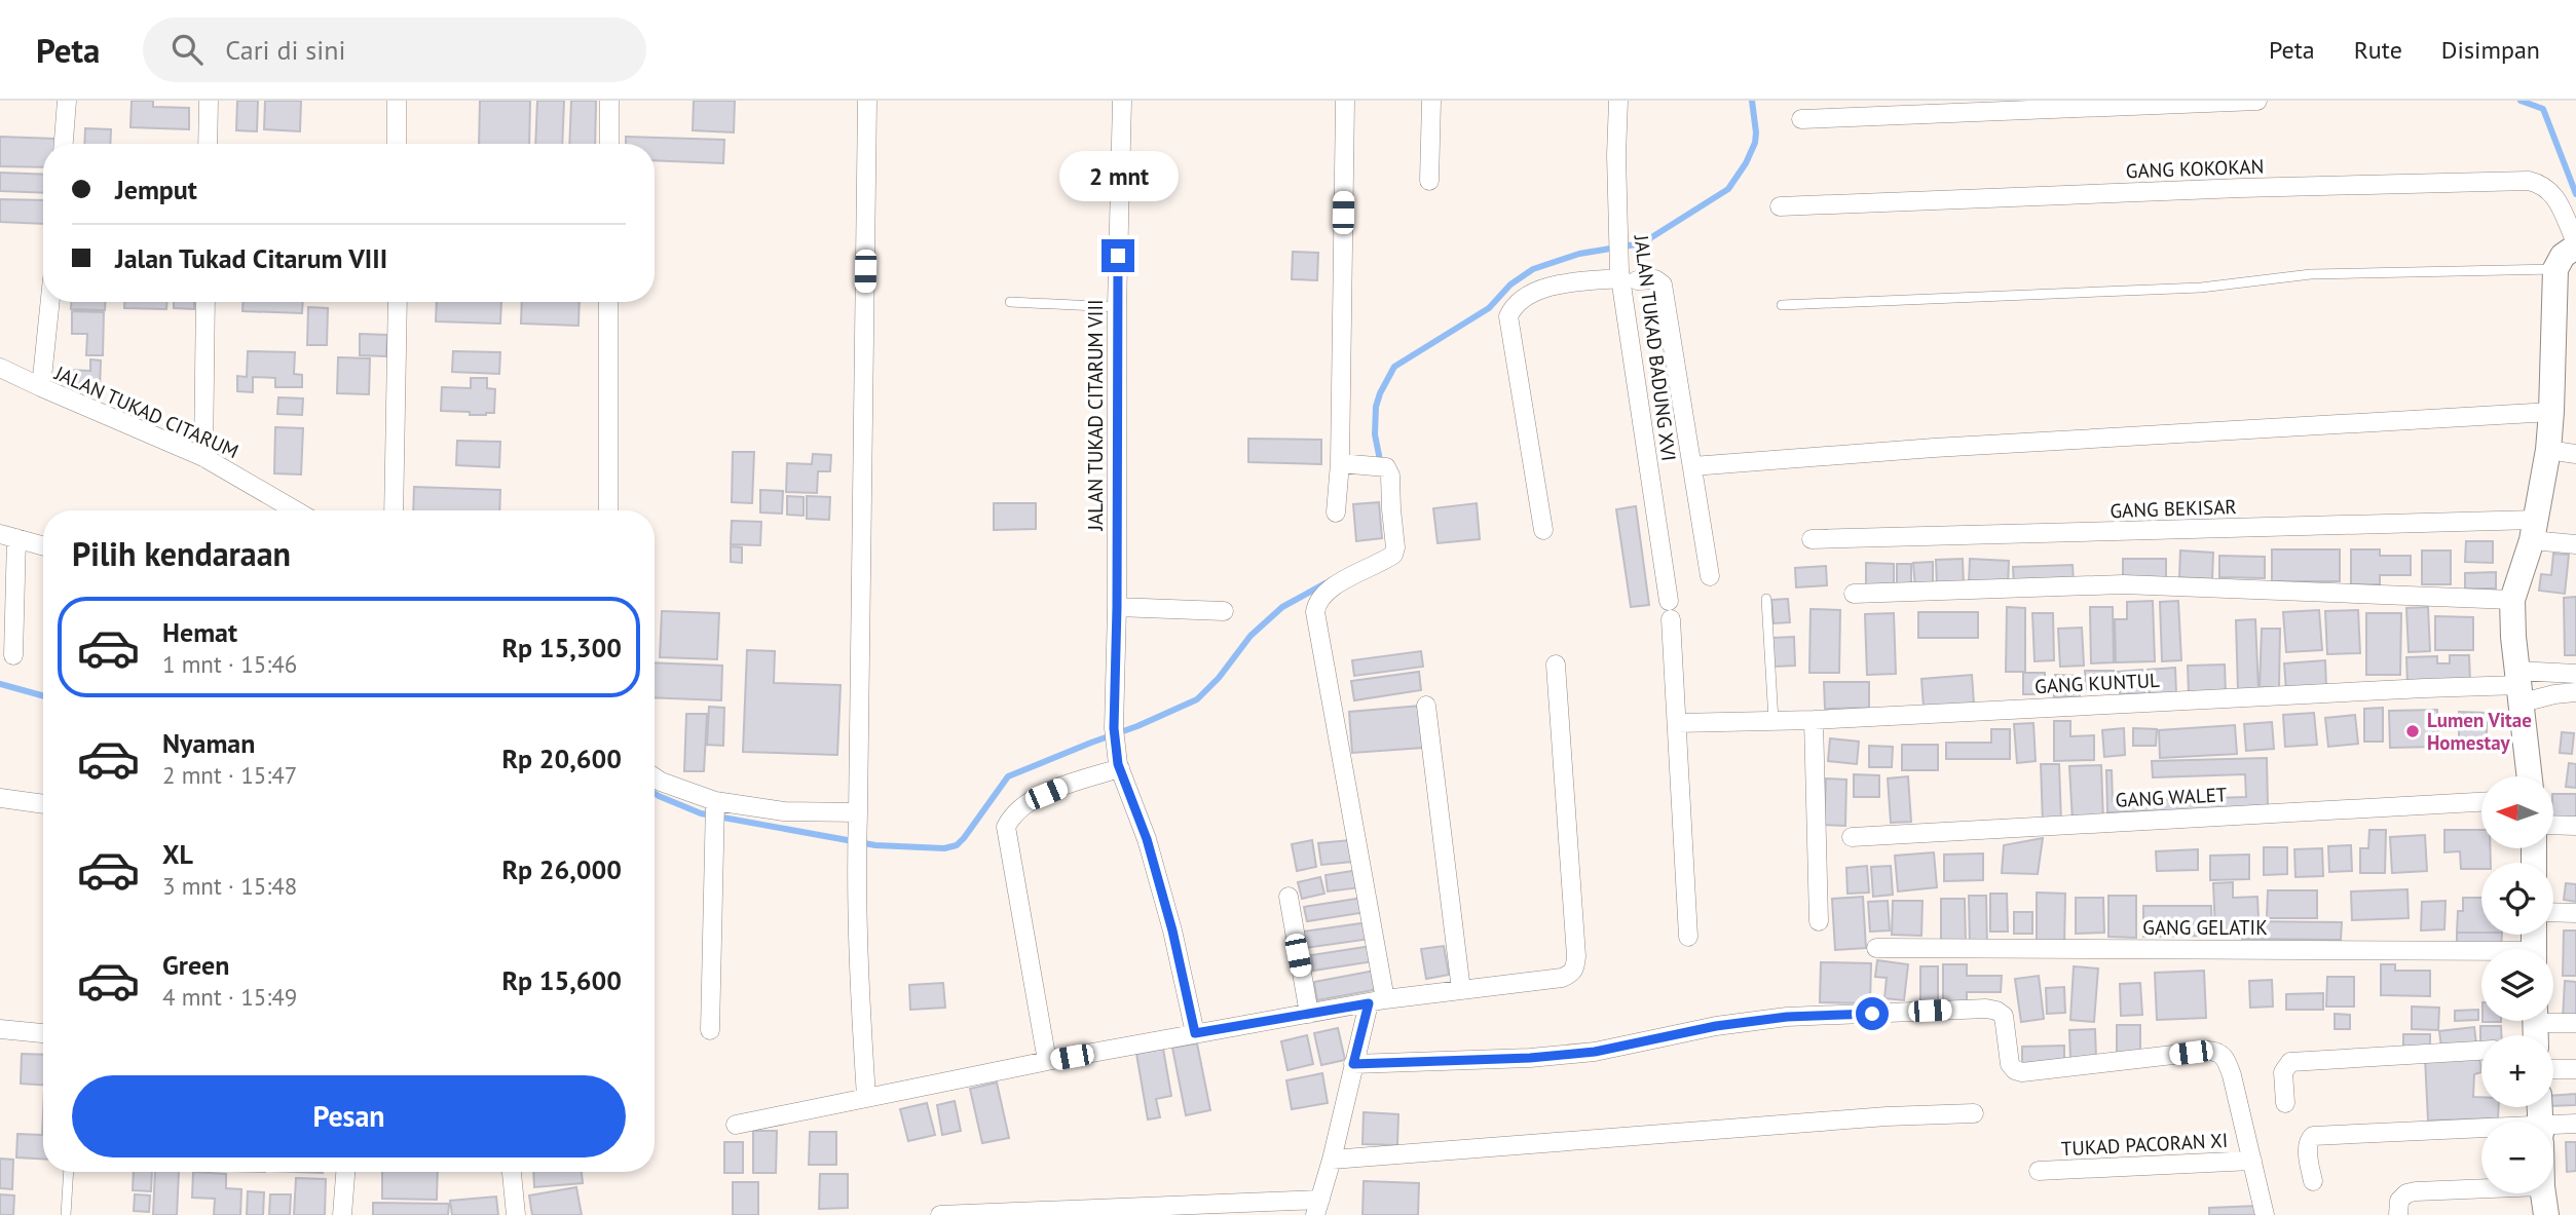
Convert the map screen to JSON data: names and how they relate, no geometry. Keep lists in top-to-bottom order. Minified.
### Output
{"streets":{"street":["GANG KOKOKAN","JALAN TUKAD BADUNG XVI","JALAN TUKAD CITARUM","JALAN TUKAD CITARUM VIII","GANG BEKISAR","GANG KUNTUL","GANG WALET","GANG GELATIK","TUKAD PACORAN XI"]},"crossings":[["JALAN TUKAD BADUNG XVI","GANG KUNTUL"]],"places":["Lumen Vitae Homestay"],"north":"left","page":{"header":"Peta","search":"Cari di sini","nav":["Peta","Rute","Disimpan"],"banner":["Jemput","Jalan Tukad Citarum VIII"],"bubble":"2 mnt","heading":"Pilih kendaraan","list":[{"name":"Hemat","note":"1 mnt · 15:46","value":"Rp 15,300"},{"name":"Nyaman","note":"2 mnt · 15:47","value":"Rp 20,600"},{"name":"XL","note":"3 mnt · 15:48","value":"Rp 26,000"},{"name":"Green","note":"4 mnt · 15:49","value":"Rp 15,600"}],"map_buttons":["+","−"],"buttons":"Pesan"}}
